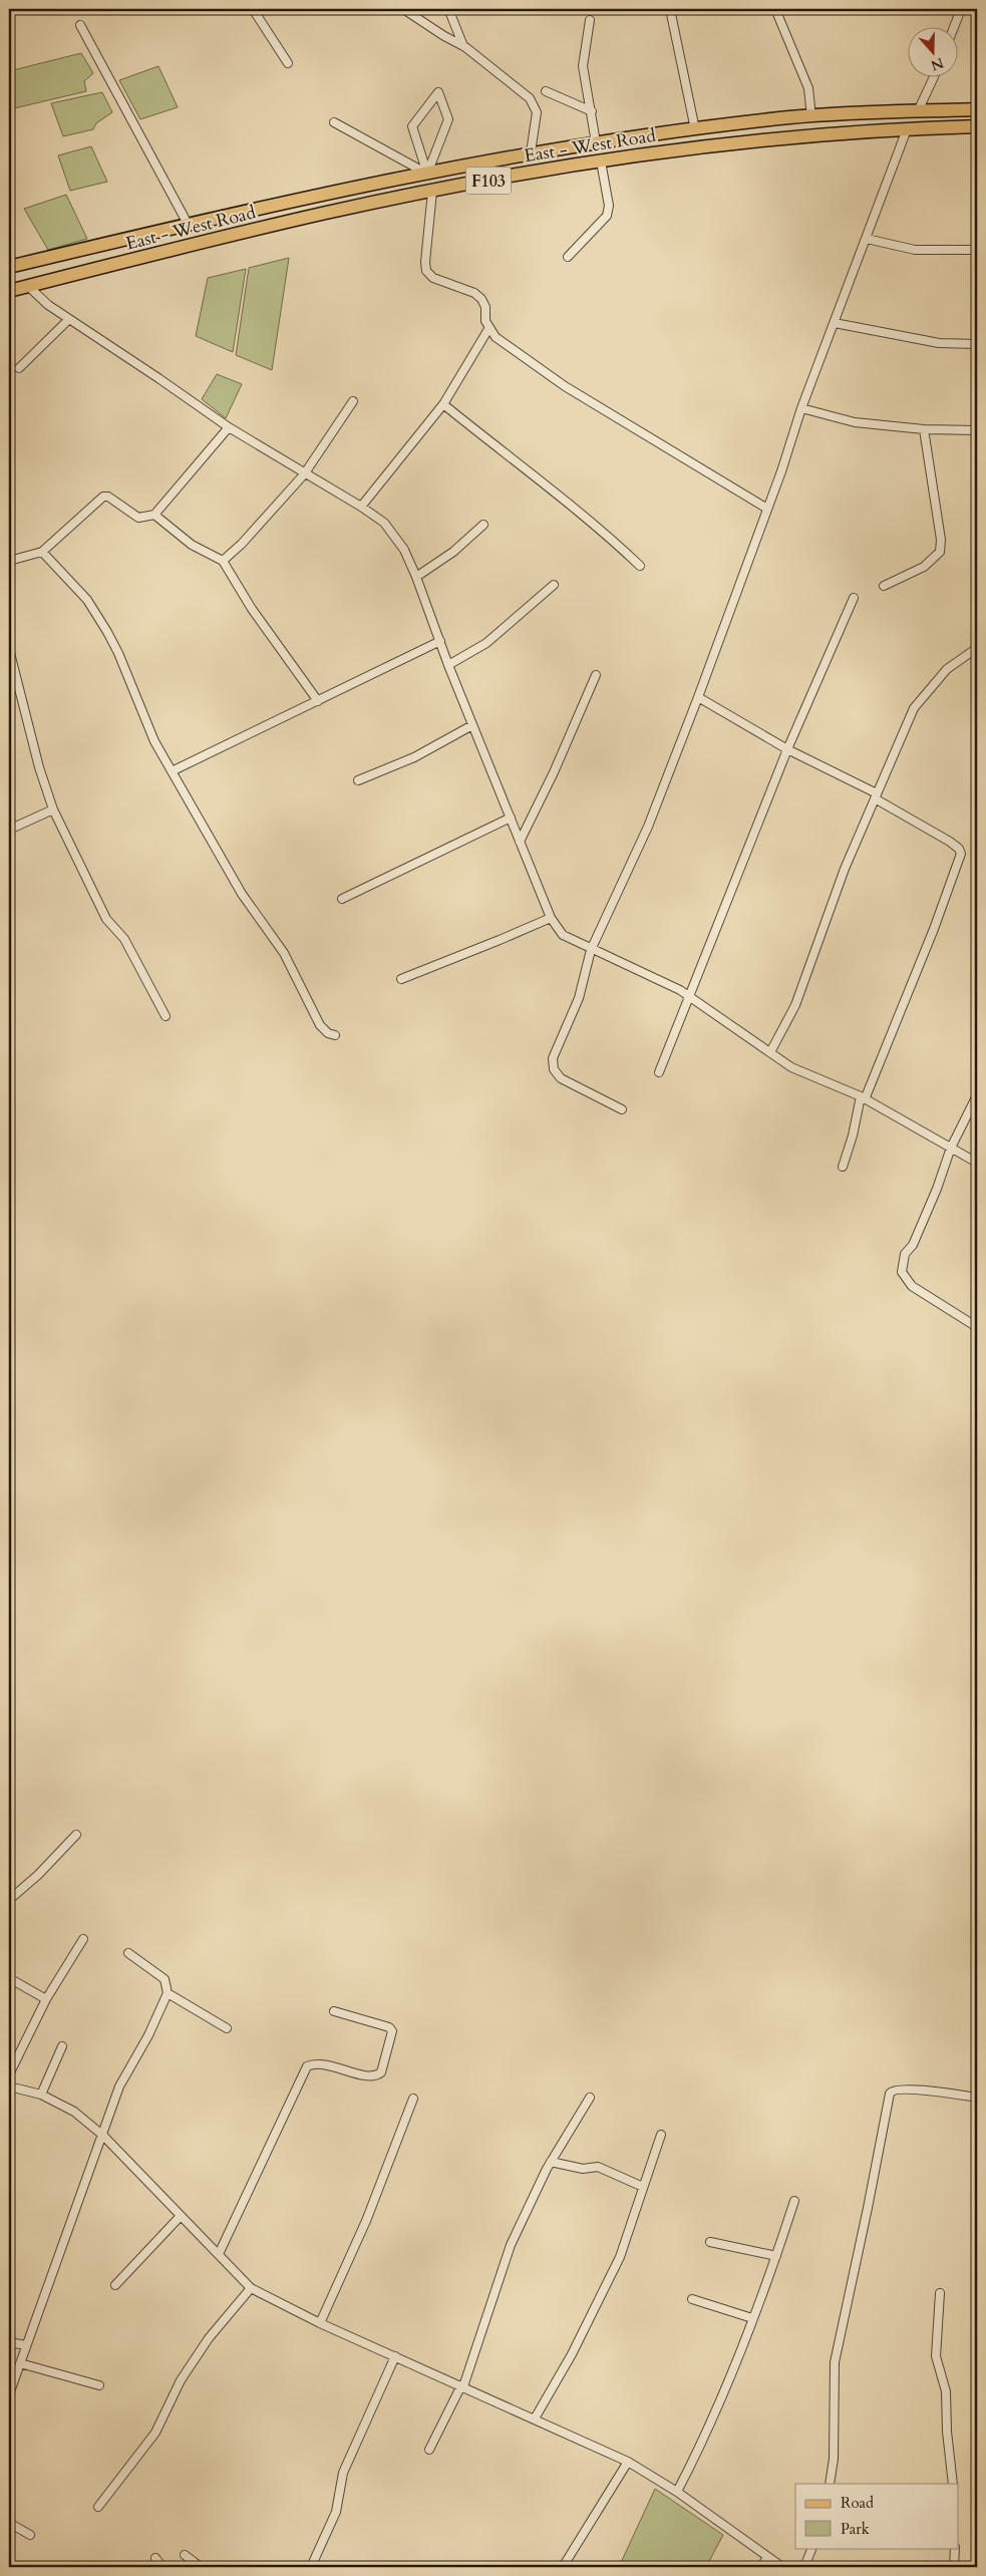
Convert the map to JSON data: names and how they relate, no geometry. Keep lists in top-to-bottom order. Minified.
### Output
{"streets":{"main road":["East - West Road","F103"]},"legend":["Road","Park"],"north":"bottom"}
